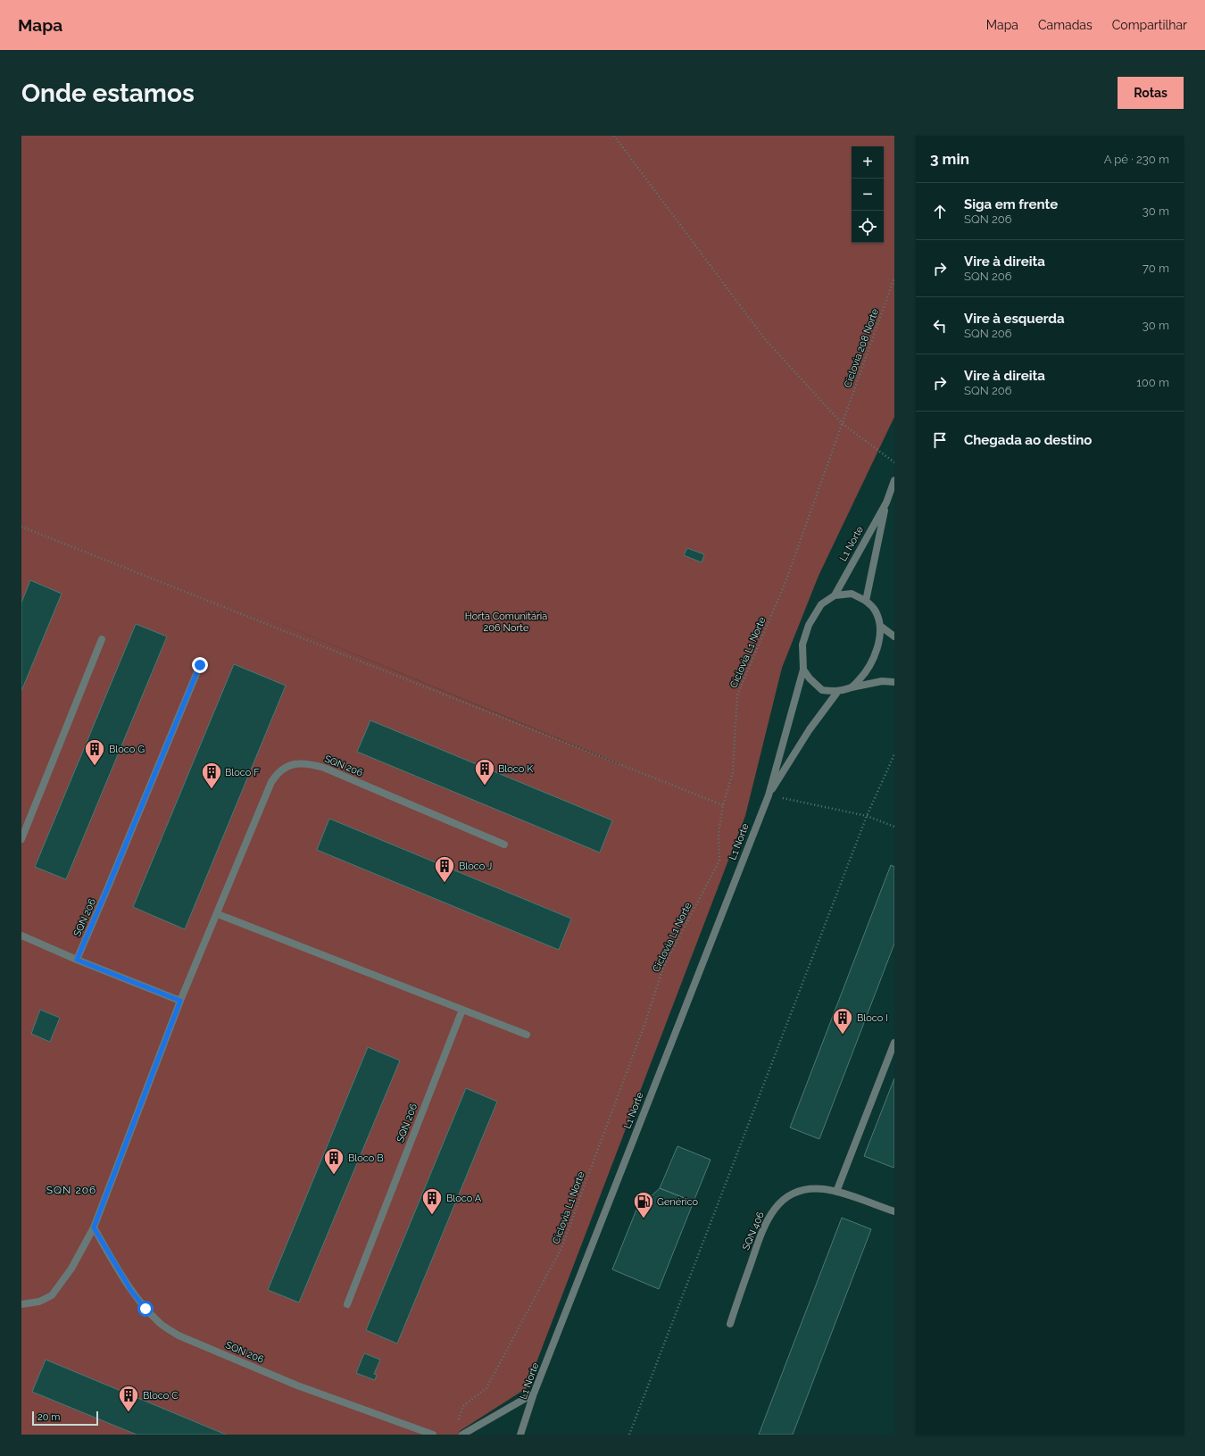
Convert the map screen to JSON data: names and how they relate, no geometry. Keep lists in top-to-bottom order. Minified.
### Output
{"streets":{"street":["L1 Norte","SQN 206","SQN 406"],"path":["Ciclovia 208 Norte","Ciclovia L1 Norte"]},"crossings":[["Ciclovia 208 Norte","Ciclovia L1 Norte"]],"districts":["SQN 206"],"parks":["Horta Comunitária 206 Norte"],"places":{"building":["Bloco G","Bloco K","Bloco F","Bloco J","Bloco I","Bloco B","Bloco A","Bloco C"],"fuel station":["Genérico"]},"scale_bar":"20 m","page":{"header":"Mapa","nav":["Mapa","Camadas","Compartilhar"],"buttons":"Rotas","title":"Onde estamos","heading":["3 min","A pé · 230 m"],"map_buttons":["+","−"],"list":[["Siga em frente","SQN 206","30 m"],["Vire à direita","SQN 206","70 m"],["Vire à esquerda","SQN 206","30 m"],["Vire à direita","SQN 206","100 m"],"Chegada ao destino"],"scale":"20 m"}}
